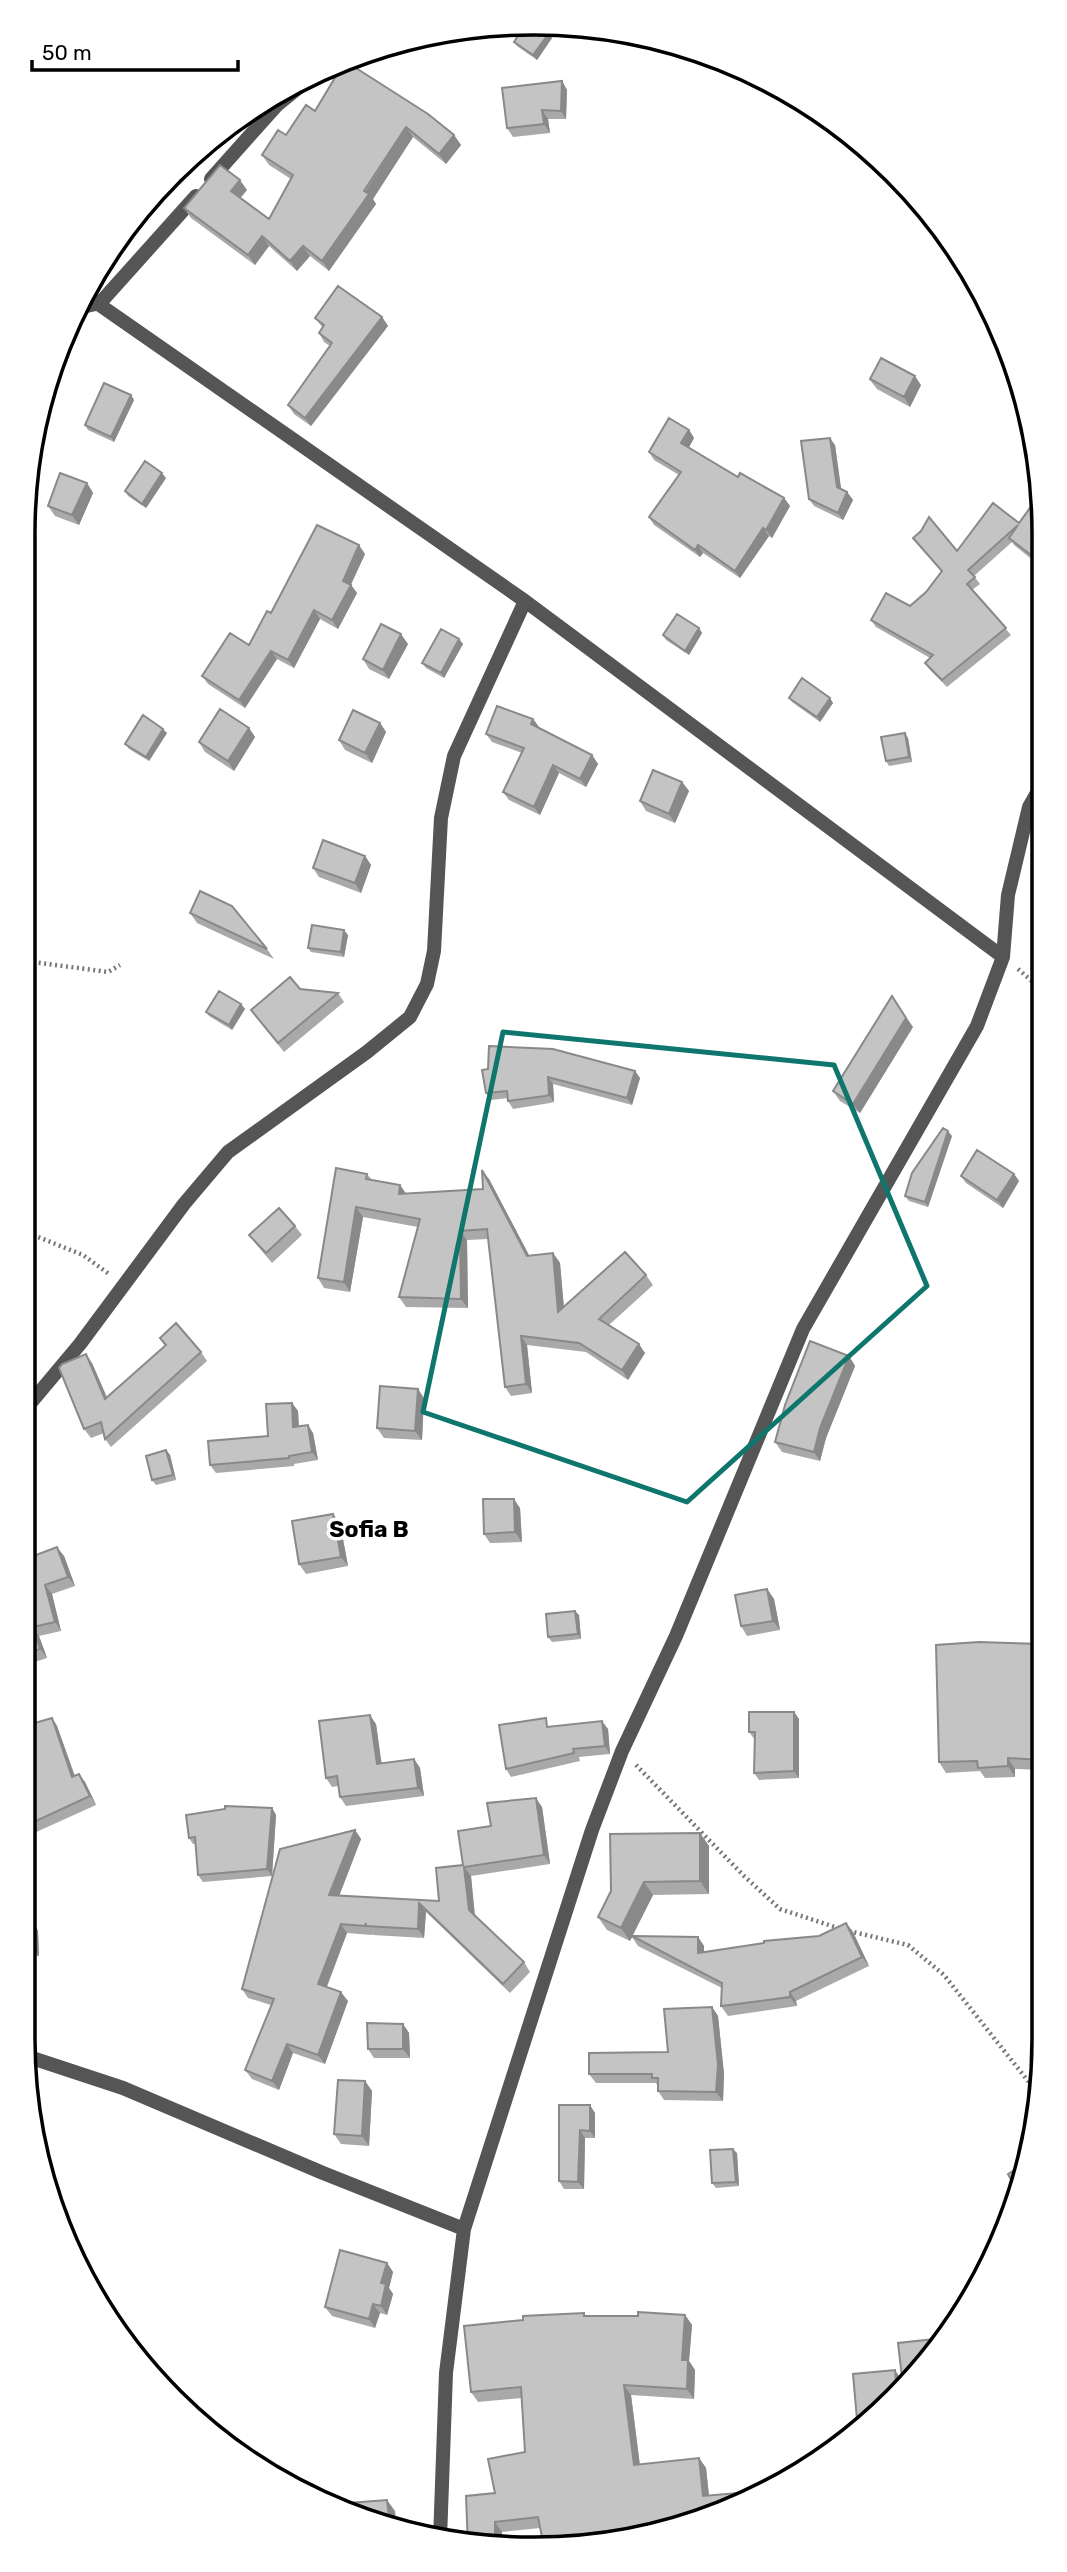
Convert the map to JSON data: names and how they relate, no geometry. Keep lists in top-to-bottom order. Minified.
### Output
{"districts":["Sofia B"],"scale_bar":"50 m"}
